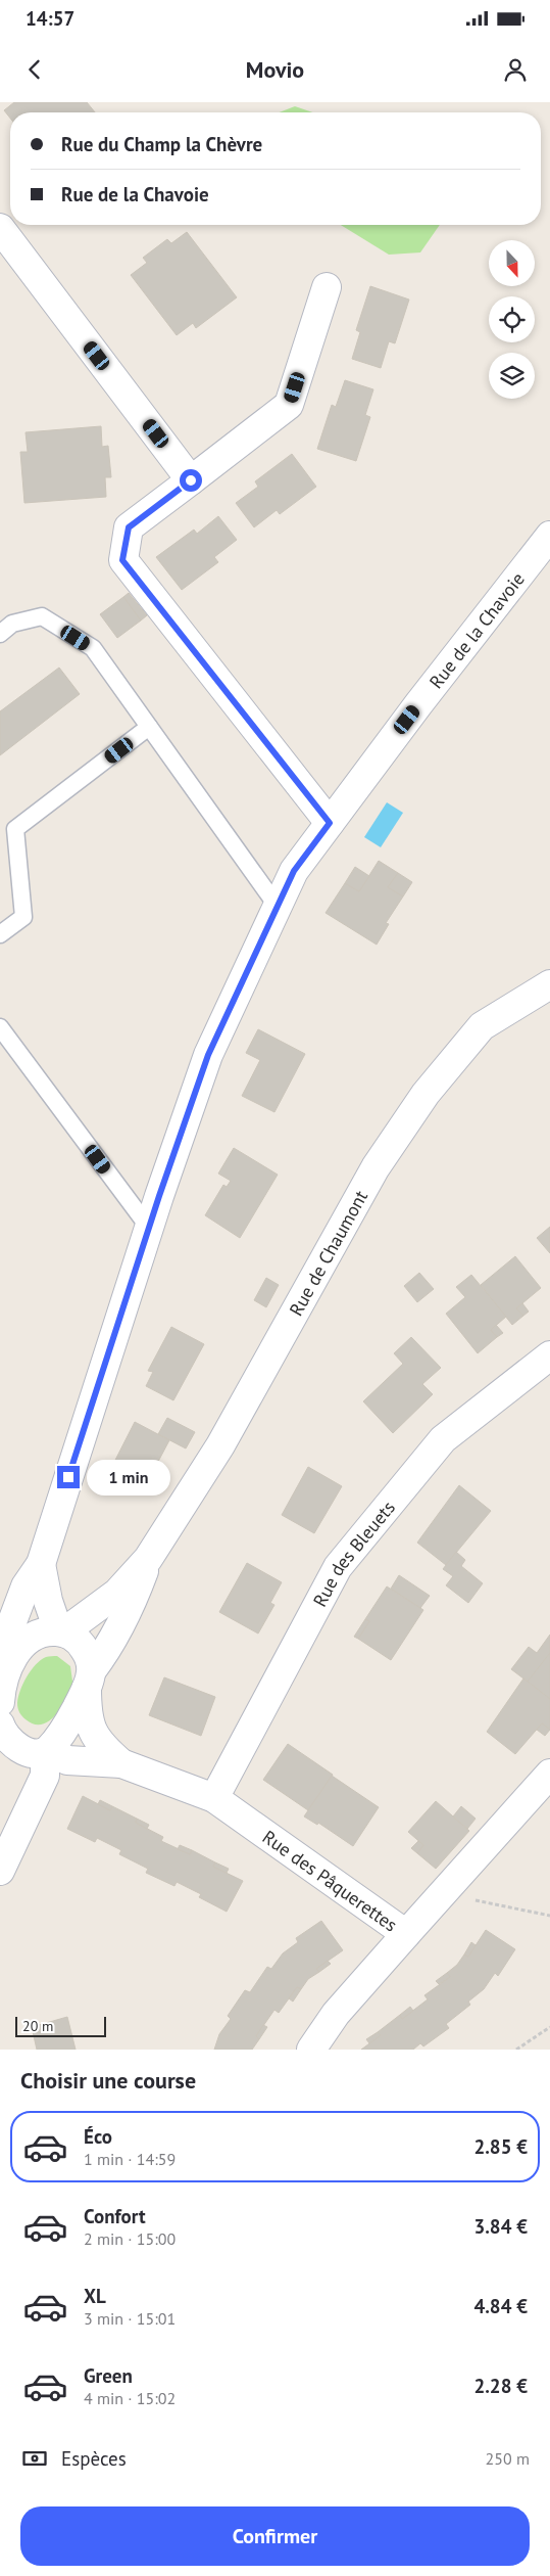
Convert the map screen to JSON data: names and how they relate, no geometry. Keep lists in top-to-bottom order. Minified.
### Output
{"streets":{"street":["Rue de la Chavoie","Rue de Chaumont","Rue des Bleuets","Rue des Pâquerettes"]},"crossings":[["Rue de la Chavoie","Rue de Chaumont"],["Rue de la Chavoie","Rue des Pâquerettes"],["Rue de Chaumont","Rue des Pâquerettes"],["Rue des Bleuets","Rue des Pâquerettes"]],"scale_bar":"20 m","north":"bottom","page":{"status":"14:57","header":"Movio","banner":["Rue du Champ la Chèvre","Rue de la Chavoie"],"bubble":"1 min","scale":"20 m","heading":"Choisir une course","list":[{"name":"Éco","note":"1 min · 14:59","value":"2.85 €"},{"name":"Confort","note":"2 min · 15:00","value":"3.84 €"},{"name":"XL","note":"3 min · 15:01","value":"4.84 €"},{"name":"Green","note":"4 min · 15:02","value":"2.28 €"}],"pay":["Espèces","250 m"],"buttons":"Confirmer"}}
